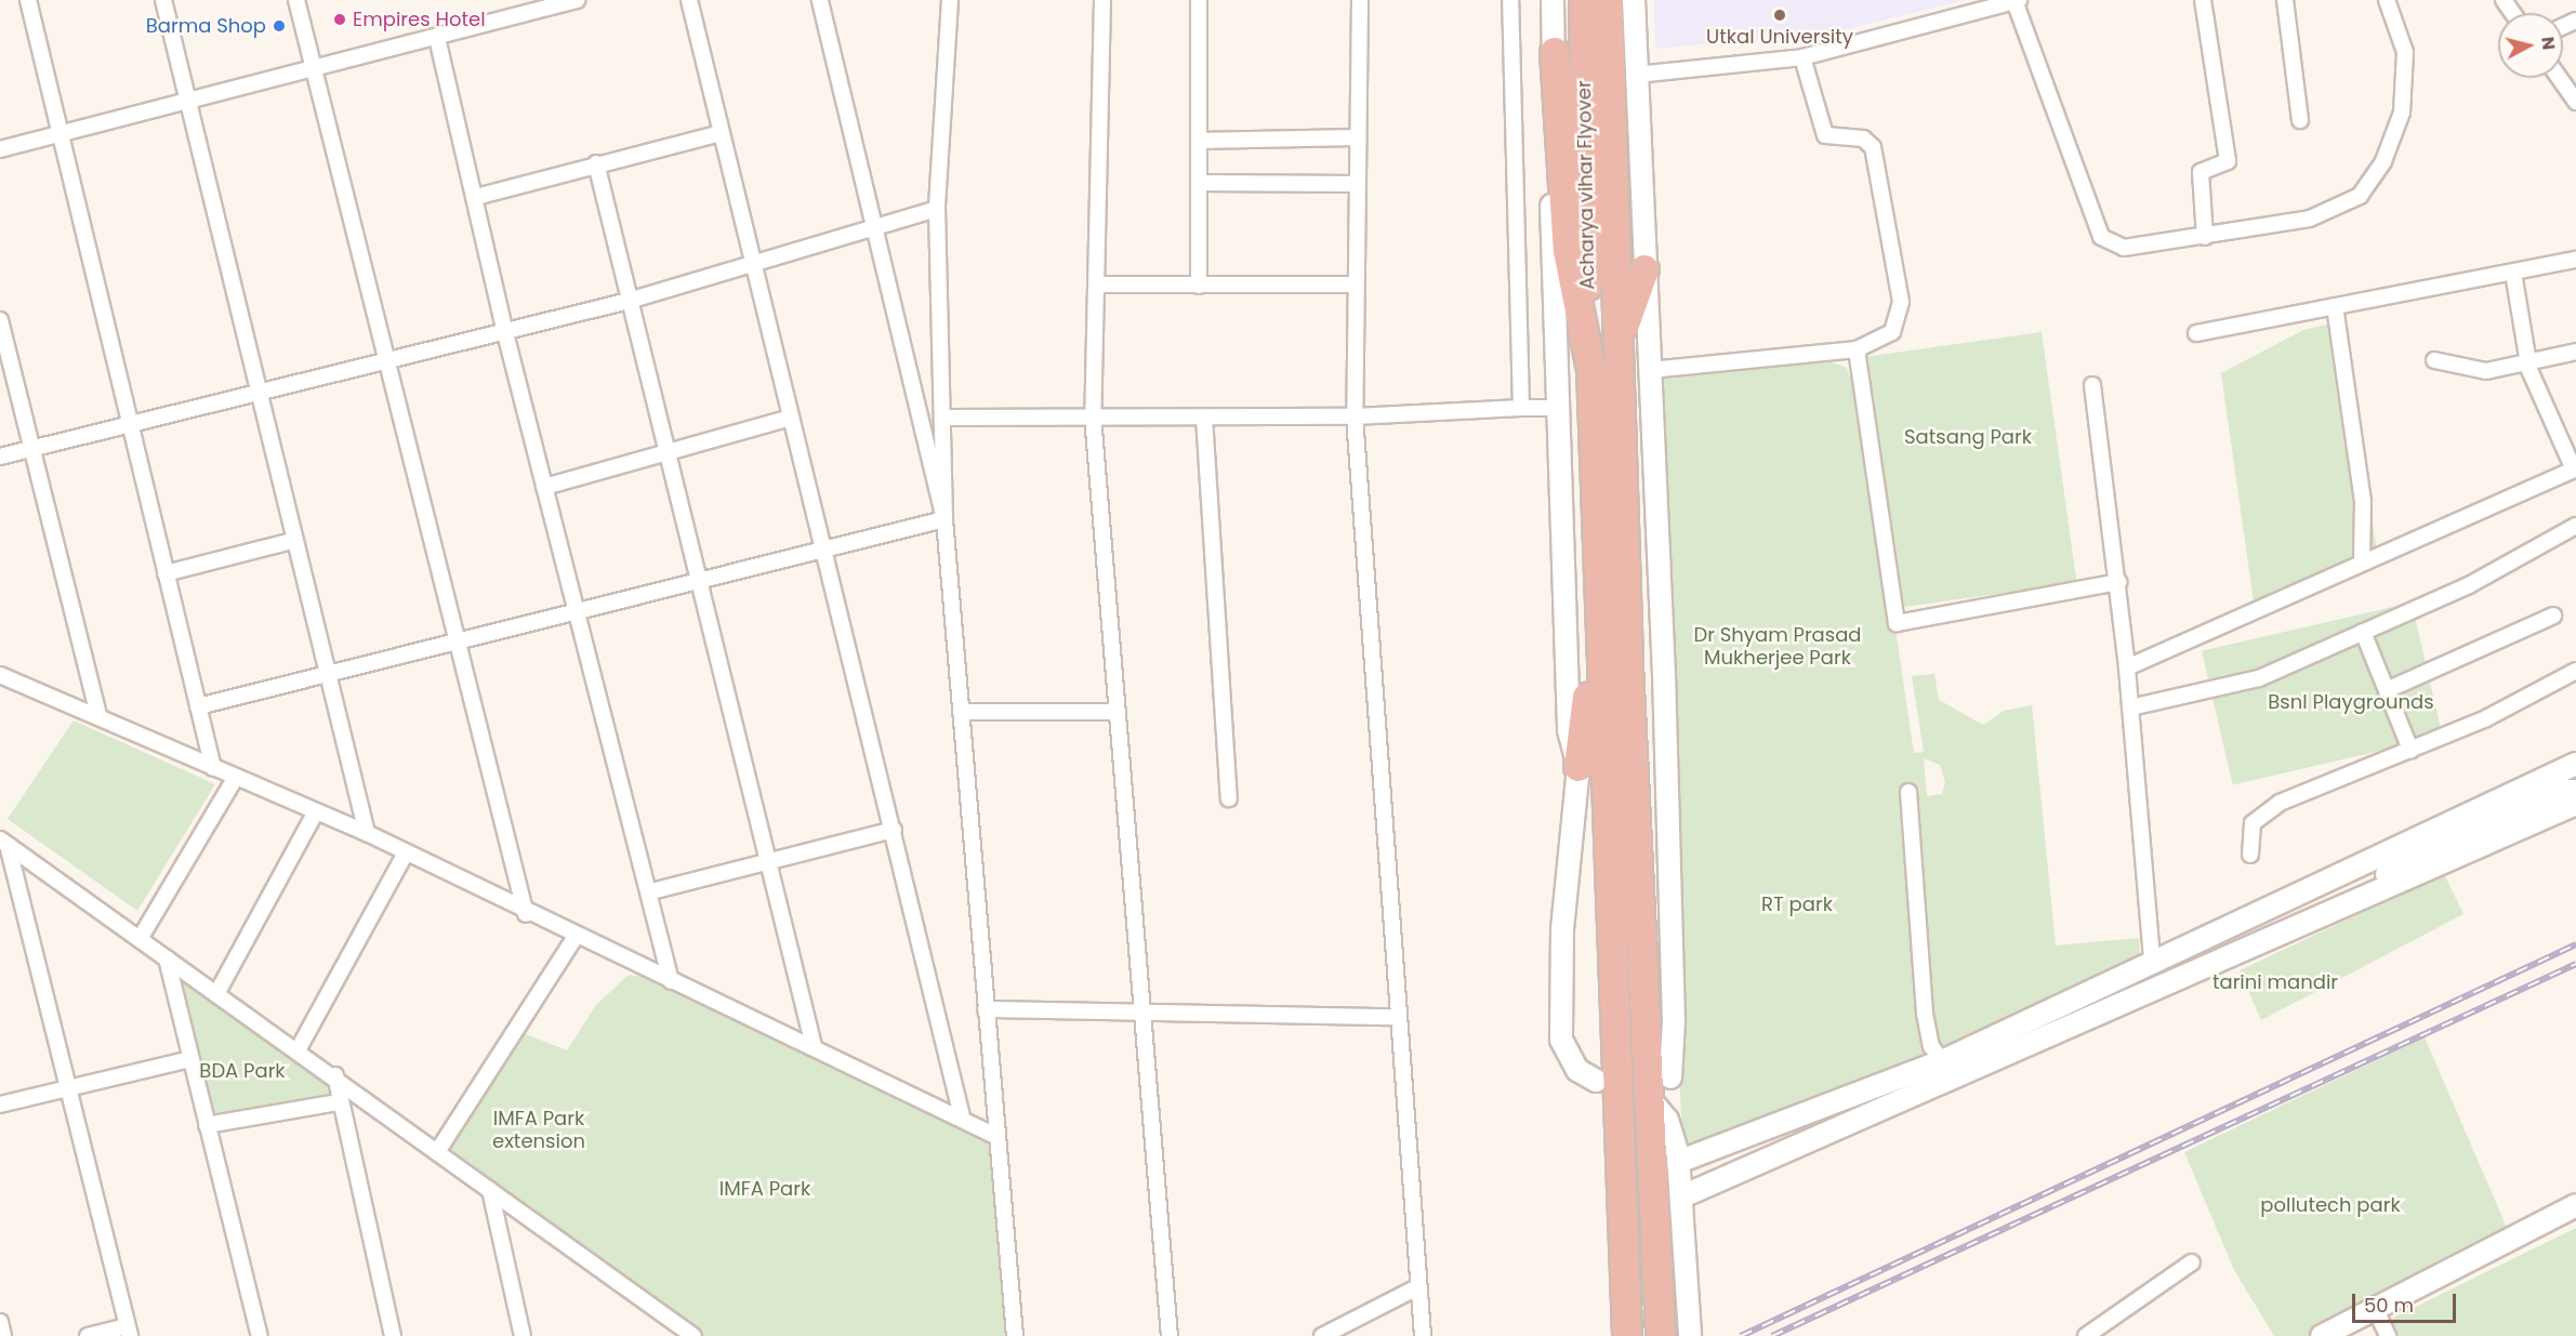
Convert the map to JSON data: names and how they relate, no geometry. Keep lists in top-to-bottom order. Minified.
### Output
{"streets":{"highway":["Acharya vihar Flyover"]},"parks":["Satsang Park","Dr Shyam Prasad Mukherjee Park","Bsnl Playgrounds","RT park","tarini mandir","BDA Park","IMFA Park extension","IMFA Park","pollutech park"],"places":["Utkal University","Empires Hotel","Barma Shop"],"scale_bar":"50 m","north":"right"}
